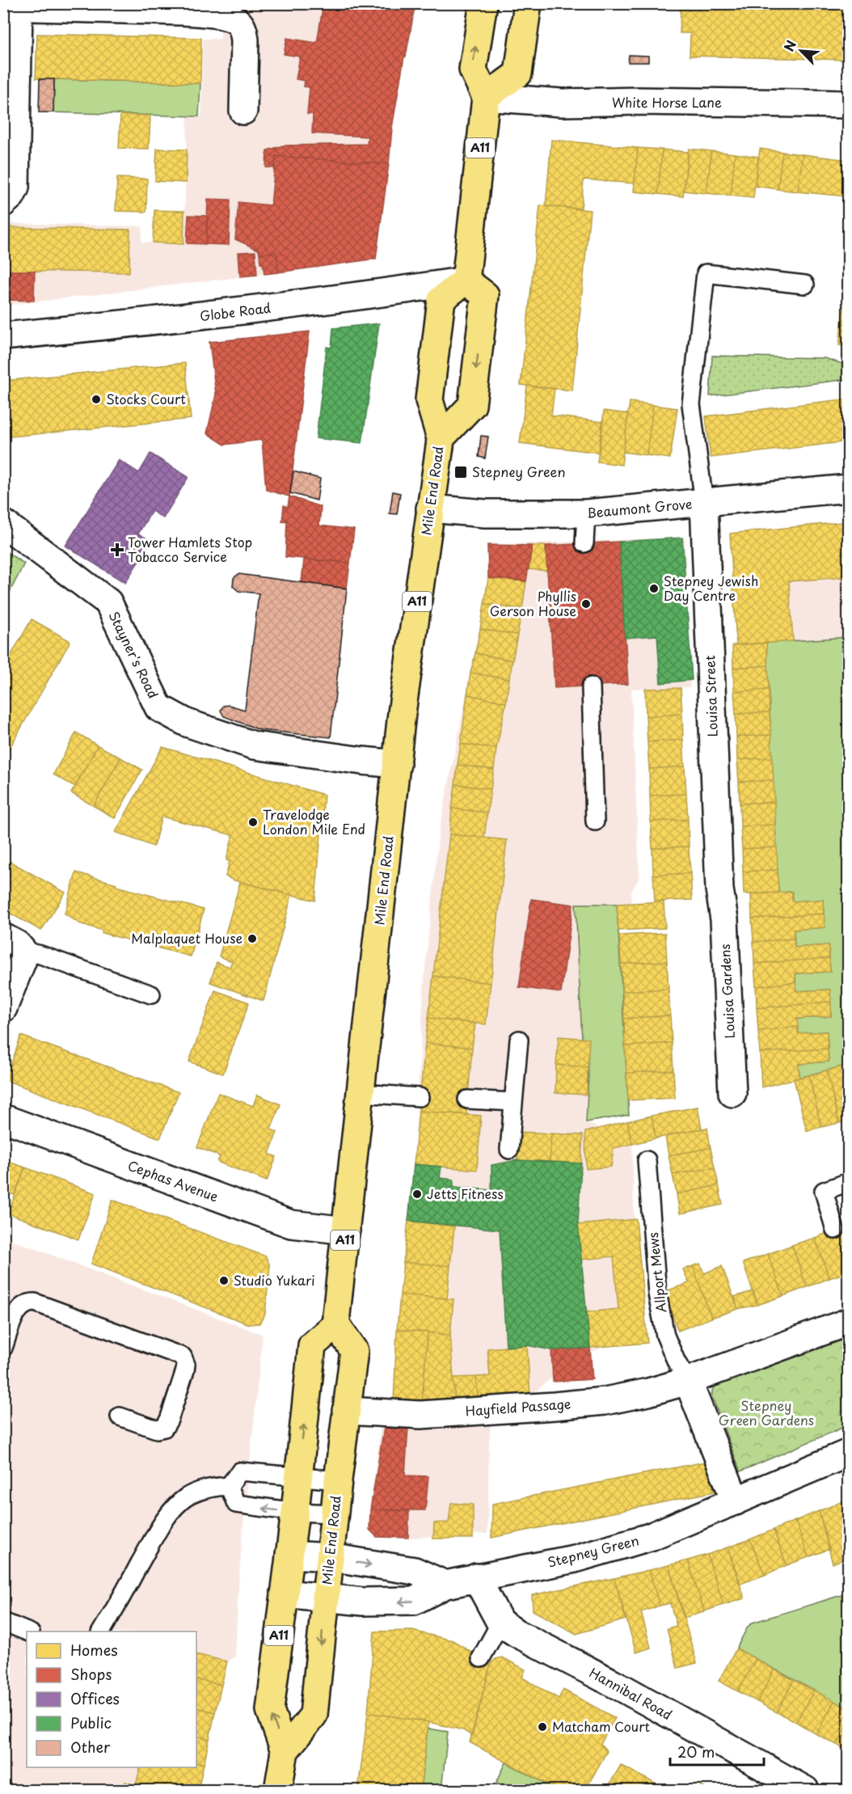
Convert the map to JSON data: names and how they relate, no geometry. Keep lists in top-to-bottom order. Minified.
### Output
{"streets":{"highway":["A11","Mile End Road"],"street":["White Horse Lane","Globe Road","Beaumont Grove","Stayner's Road","Louisa Street","Louisa Gardens","Cephas Avenue","Hayfield Passage","Stepney Green","Hannibal Road"],"lane":["Allport Mews"]},"crossings":[["White Horse Lane","A11"],["A11","Globe Road"],["A11","Mile End Road"],["Globe Road","Mile End Road"],["Mile End Road","Beaumont Grove"],["Mile End Road","Stayner's Road"],["Mile End Road","Cephas Avenue"],["Mile End Road","Hayfield Passage"],["Mile End Road","Stepney Green"],["Beaumont Grove","Louisa Street"],["Louisa Street","Louisa Gardens"],["Allport Mews","Hayfield Passage"],["Stepney Green","Hannibal Road"]],"parks":["Stepney Green Gardens"],"places":{"other":["Stocks Court","Stepney Jewish Day Centre","Phyllis Gerson House","Travelodge London Mile End","Malplaquet House","Jetts Fitness","Studio Yukari","Matcham Court"],"transit":["Stepney Green"],"health":["Tower Hamlets Stop Tobacco Service"]},"legend":["Homes","Shops","Offices","Public","Other"],"scale_bar":"20 m","north":"top left"}
